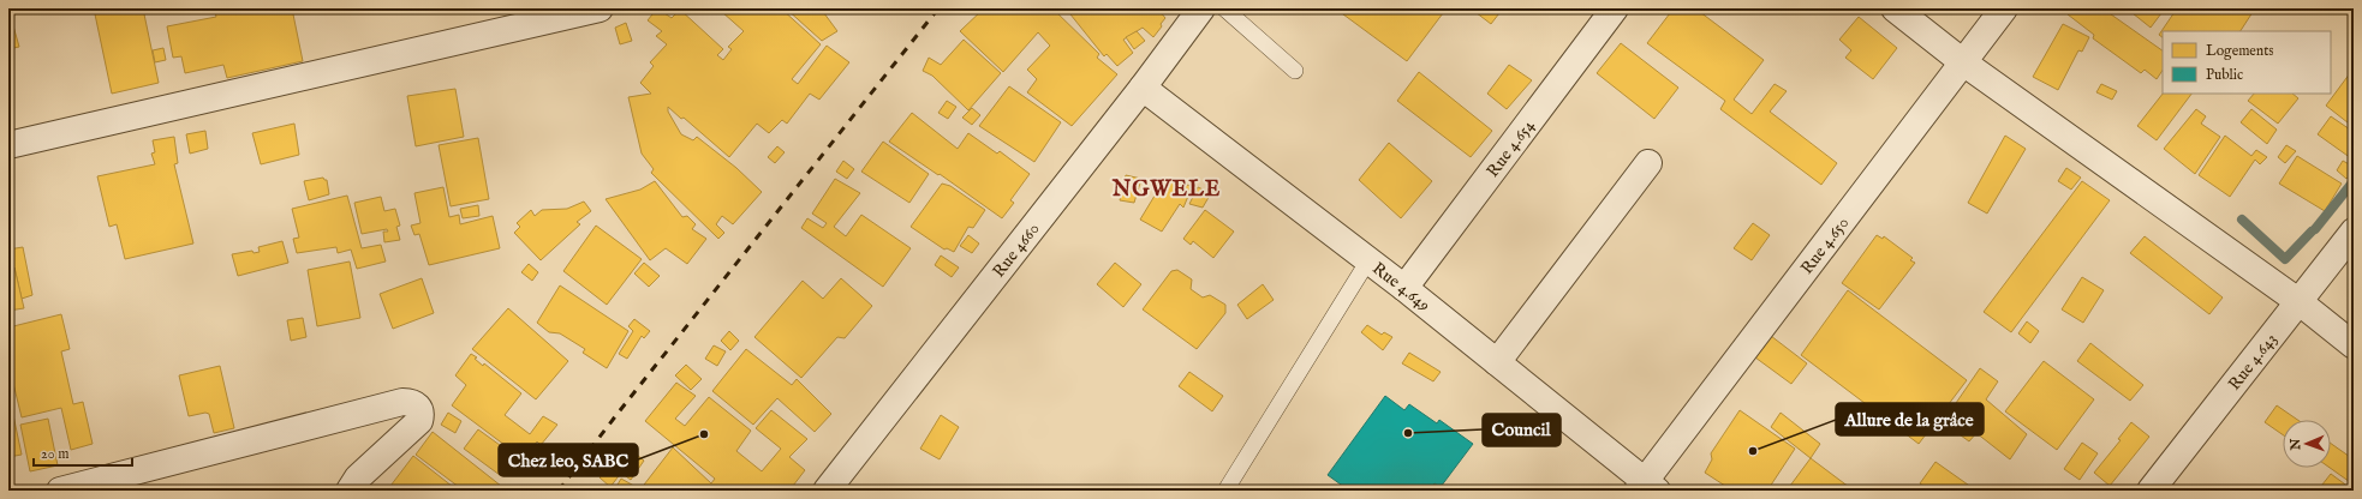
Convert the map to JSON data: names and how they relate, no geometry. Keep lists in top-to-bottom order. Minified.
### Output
{"streets":{"street":["Rue 4.654","Rue 4.650","Rue 4660","Rue 4.649","Rue 4.643"]},"crossings":[["Rue 4.654","Rue 4.649"],["Rue 4.650","Rue 4.649"],["Rue 4660","Rue 4.649"]],"districts":["NGWELE"],"places":["Council","Chez leo, SABC","Allure de la grâce"],"legend":["Logements","Public"],"scale_bar":"20 m","north":"left"}
